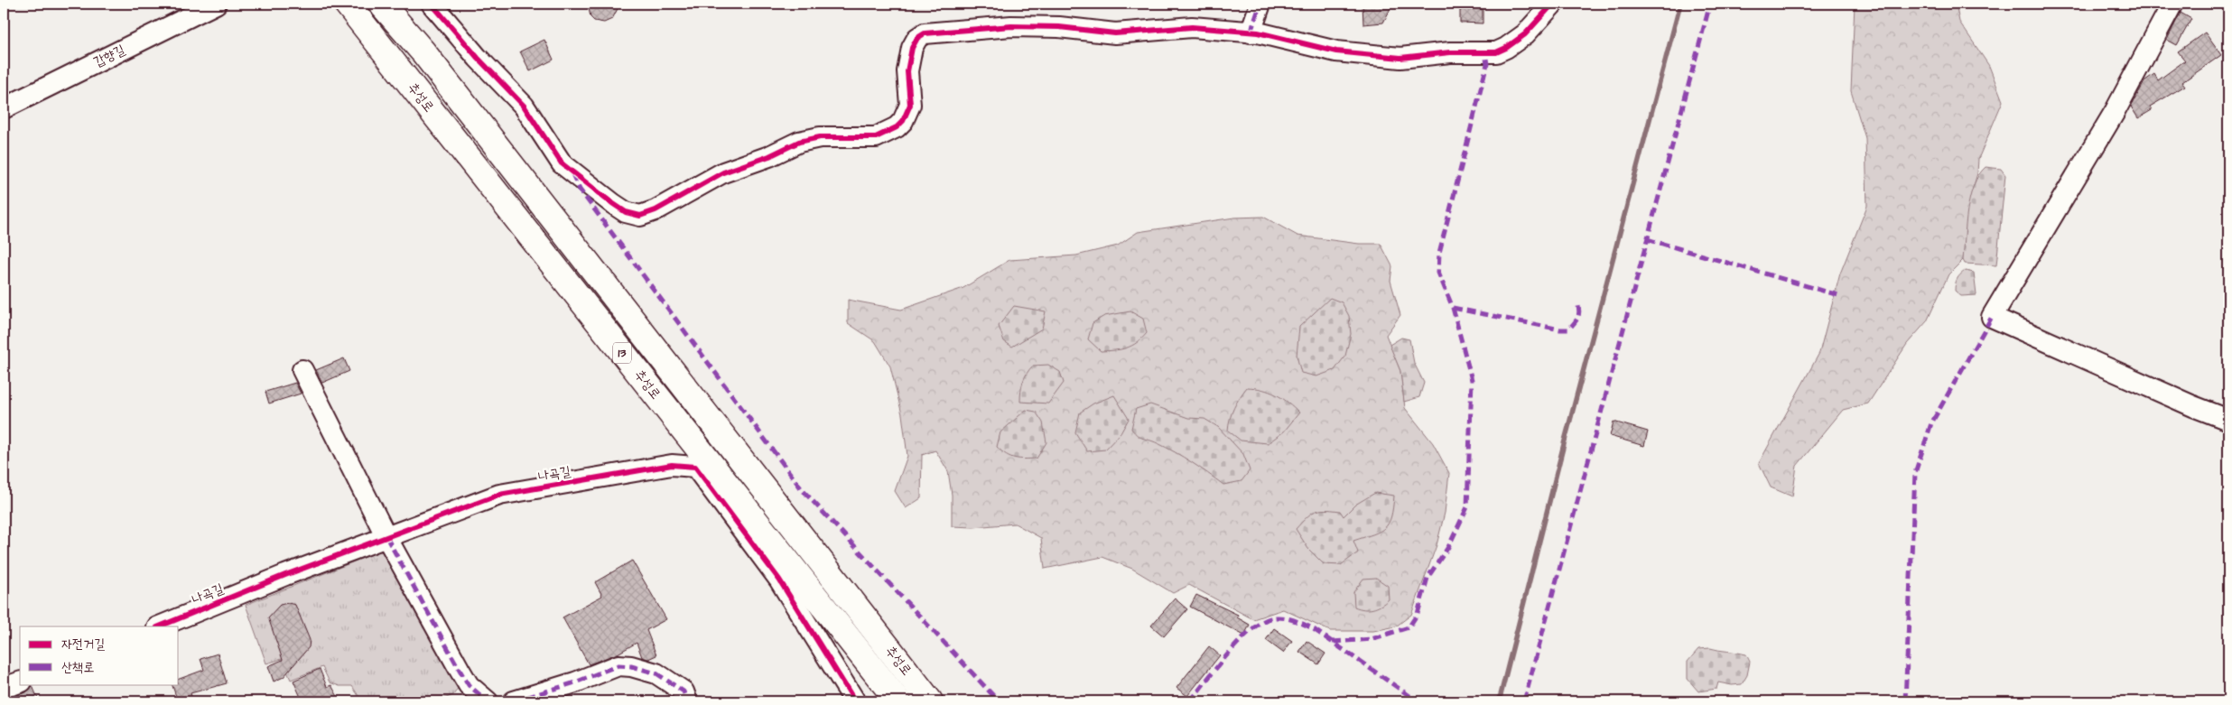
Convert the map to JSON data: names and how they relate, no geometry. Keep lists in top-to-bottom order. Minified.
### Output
{"streets":{"main road":["추성로","13"],"street":["갑향길","나곡길"]},"legend":["자전거길","산책로"]}
